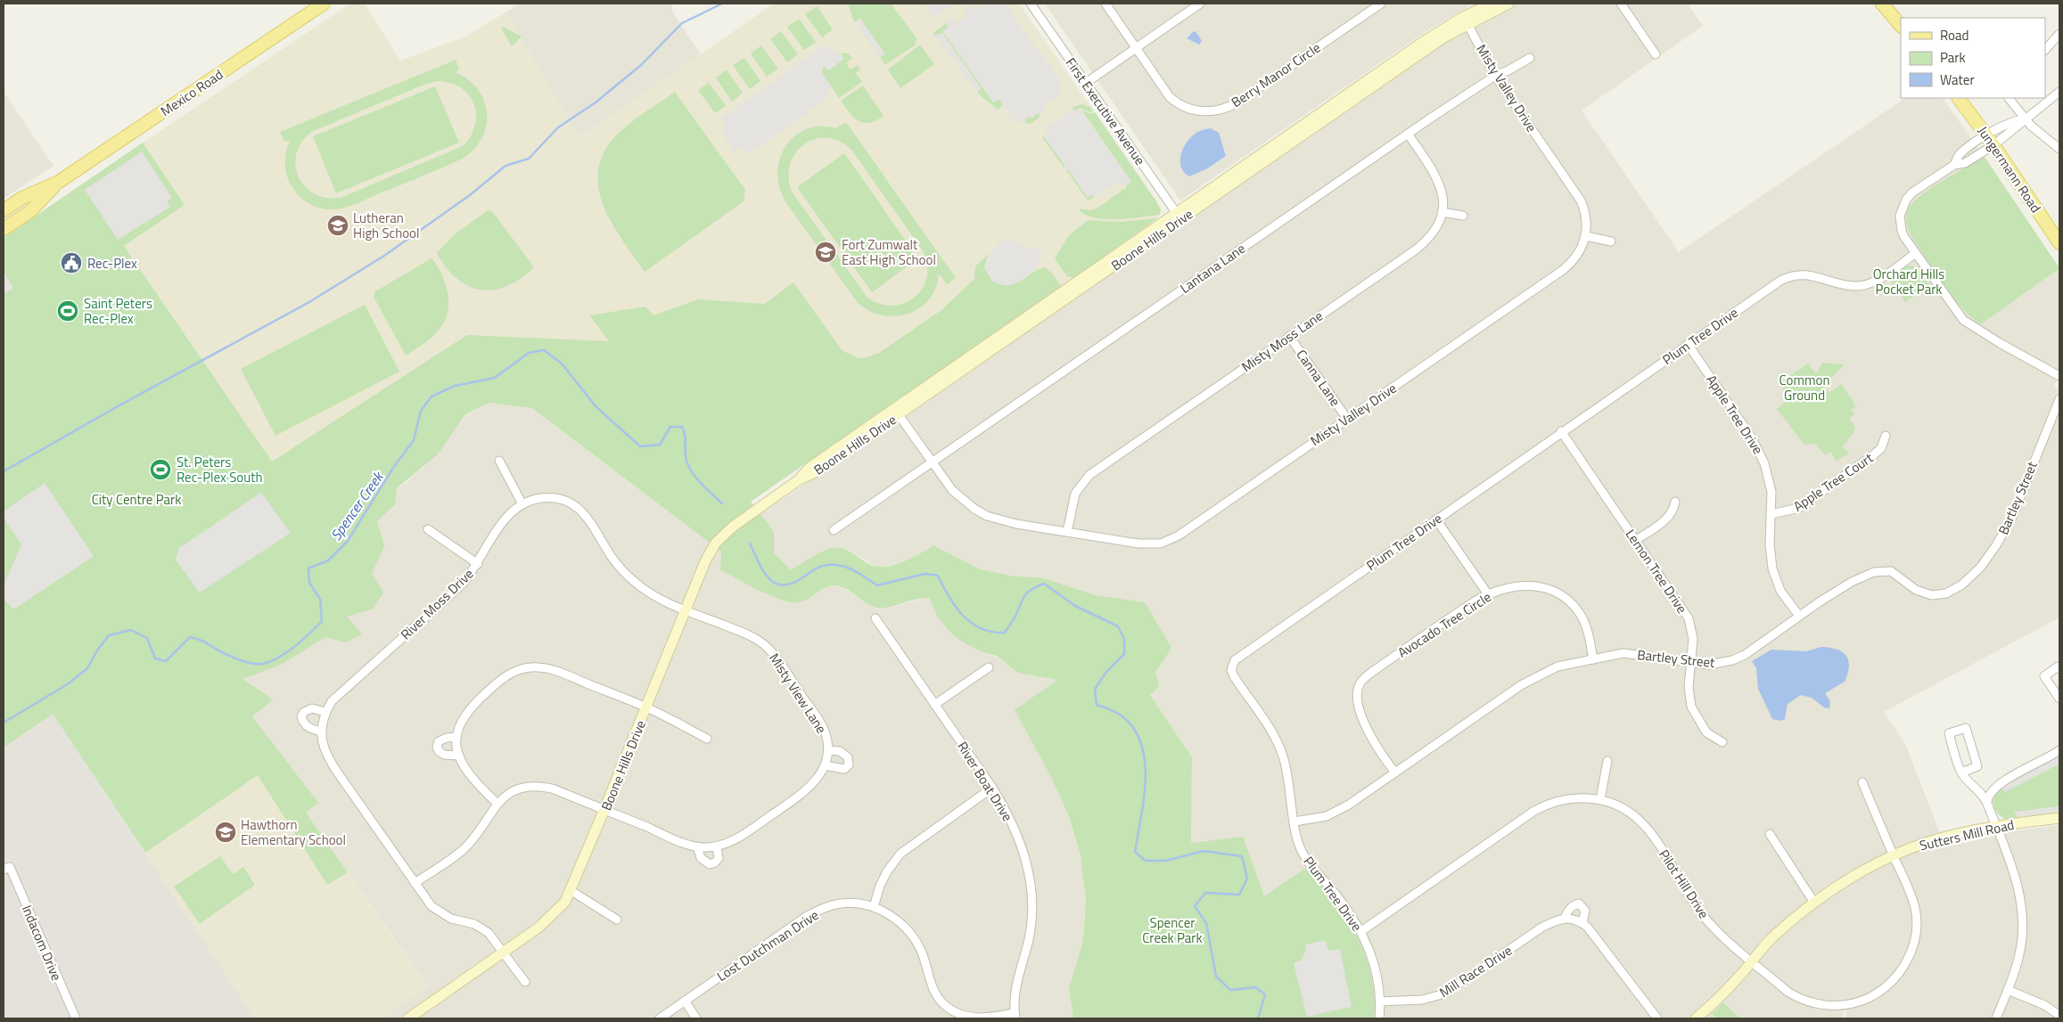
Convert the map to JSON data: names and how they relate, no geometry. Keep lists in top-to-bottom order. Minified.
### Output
{"streets":{"main road":["Mexico Road","Jungermann Road"],"street":["Berry Manor Circle","Misty Valley Drive","First Executive Avenue","Boone Hills Drive","Lantana Lane","Plum Tree Drive","Misty Moss Lane","Canna Lane","Apple Tree Drive","Apple Tree Court","Bartley Street","Lemon Tree Drive","River Moss Drive","Avocado Tree Circle","Misty View Lane","River Boat Drive","Sutters Mill Road","Pilot Hill Drive","Indacom Drive","Lost Dutchman Drive","Mill Race Drive"]},"crossings":[["Misty Valley Drive","Boone Hills Drive"],["Misty Valley Drive","Lantana Lane"],["Misty Valley Drive","Misty Moss Lane"],["Misty Valley Drive","Canna Lane"],["First Executive Avenue","Boone Hills Drive"],["Boone Hills Drive","River Moss Drive"],["Boone Hills Drive","Misty View Lane"],["Lantana Lane","Misty Moss Lane"],["Plum Tree Drive","Apple Tree Drive"],["Plum Tree Drive","Bartley Street"],["Plum Tree Drive","Lemon Tree Drive"],["Plum Tree Drive","Pilot Hill Drive"],["Plum Tree Drive","Mill Race Drive"],["Misty Moss Lane","Canna Lane"],["Apple Tree Drive","Apple Tree Court"],["Apple Tree Drive","Bartley Street"],["Bartley Street","Lemon Tree Drive"],["Bartley Street","Avocado Tree Circle"],["River Moss Drive","Misty View Lane"],["River Boat Drive","Lost Dutchman Drive"],["Sutters Mill Road","Pilot Hill Drive"]],"water":["Spencer Creek"],"parks":["Orchard Hills Pocket Park","Common Ground","City Centre Park","Spencer Creek Park"],"places":{"school or university":["Lutheran High School","Fort Zumwalt East High School","Hawthorn Elementary School"],"public building":["Rec-Plex"],"sports":["Saint Peters Rec-Plex","St. Peters Rec-Plex South"]},"legend":["Road","Park","Water"]}
